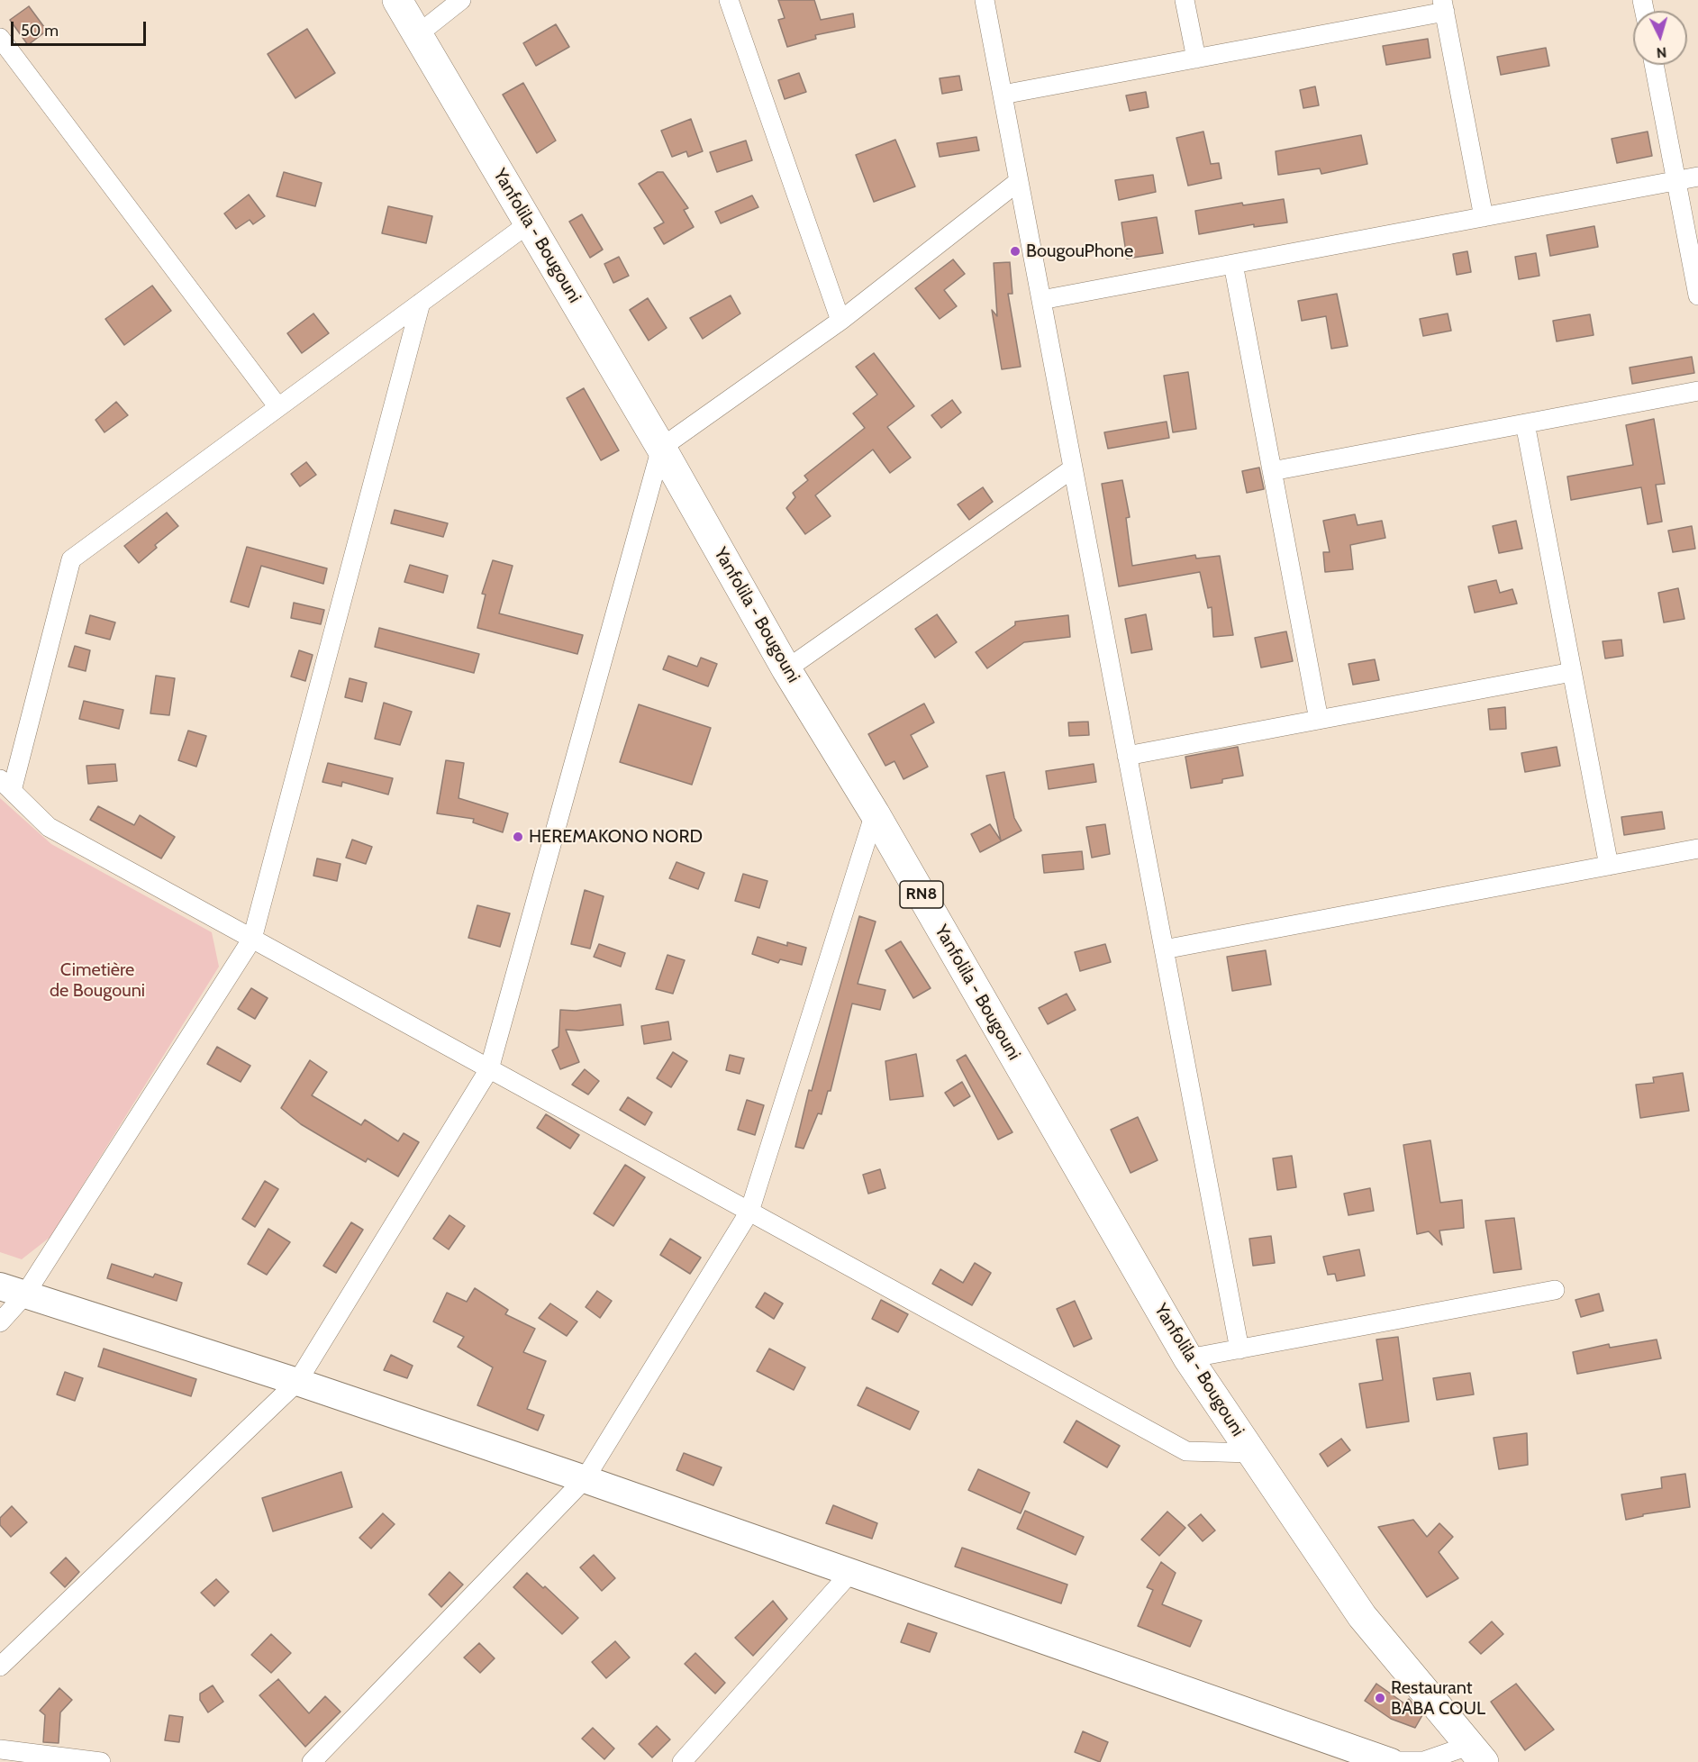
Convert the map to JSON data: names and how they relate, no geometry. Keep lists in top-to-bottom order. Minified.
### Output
{"streets":{"main road":["Yanfolila - Bougouni","RN8"]},"parks":["Cimetière de Bougouni"],"places":["BougouPhone","HEREMAKONO NORD","Restaurant BABA COUL"],"scale_bar":"50 m","north":"bottom"}
